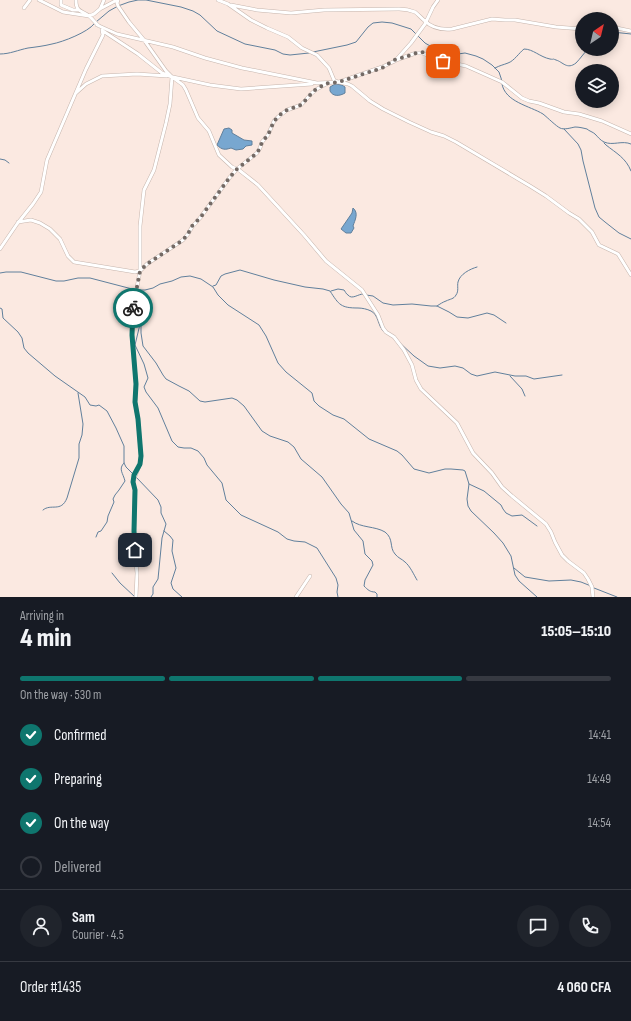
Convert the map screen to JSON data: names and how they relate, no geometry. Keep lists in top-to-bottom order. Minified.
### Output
{"north":"top right","page":{"heading":["4 min","Arriving in","15:05–15:10"],"panel":["Sam","Courier · 4.5","Order #1435","4 060 CFA"],"bar":"On the way · 530 m","list":[["Confirmed","14:41"],["Preparing","14:49"],["On the way","14:54"],"Delivered"]}}
